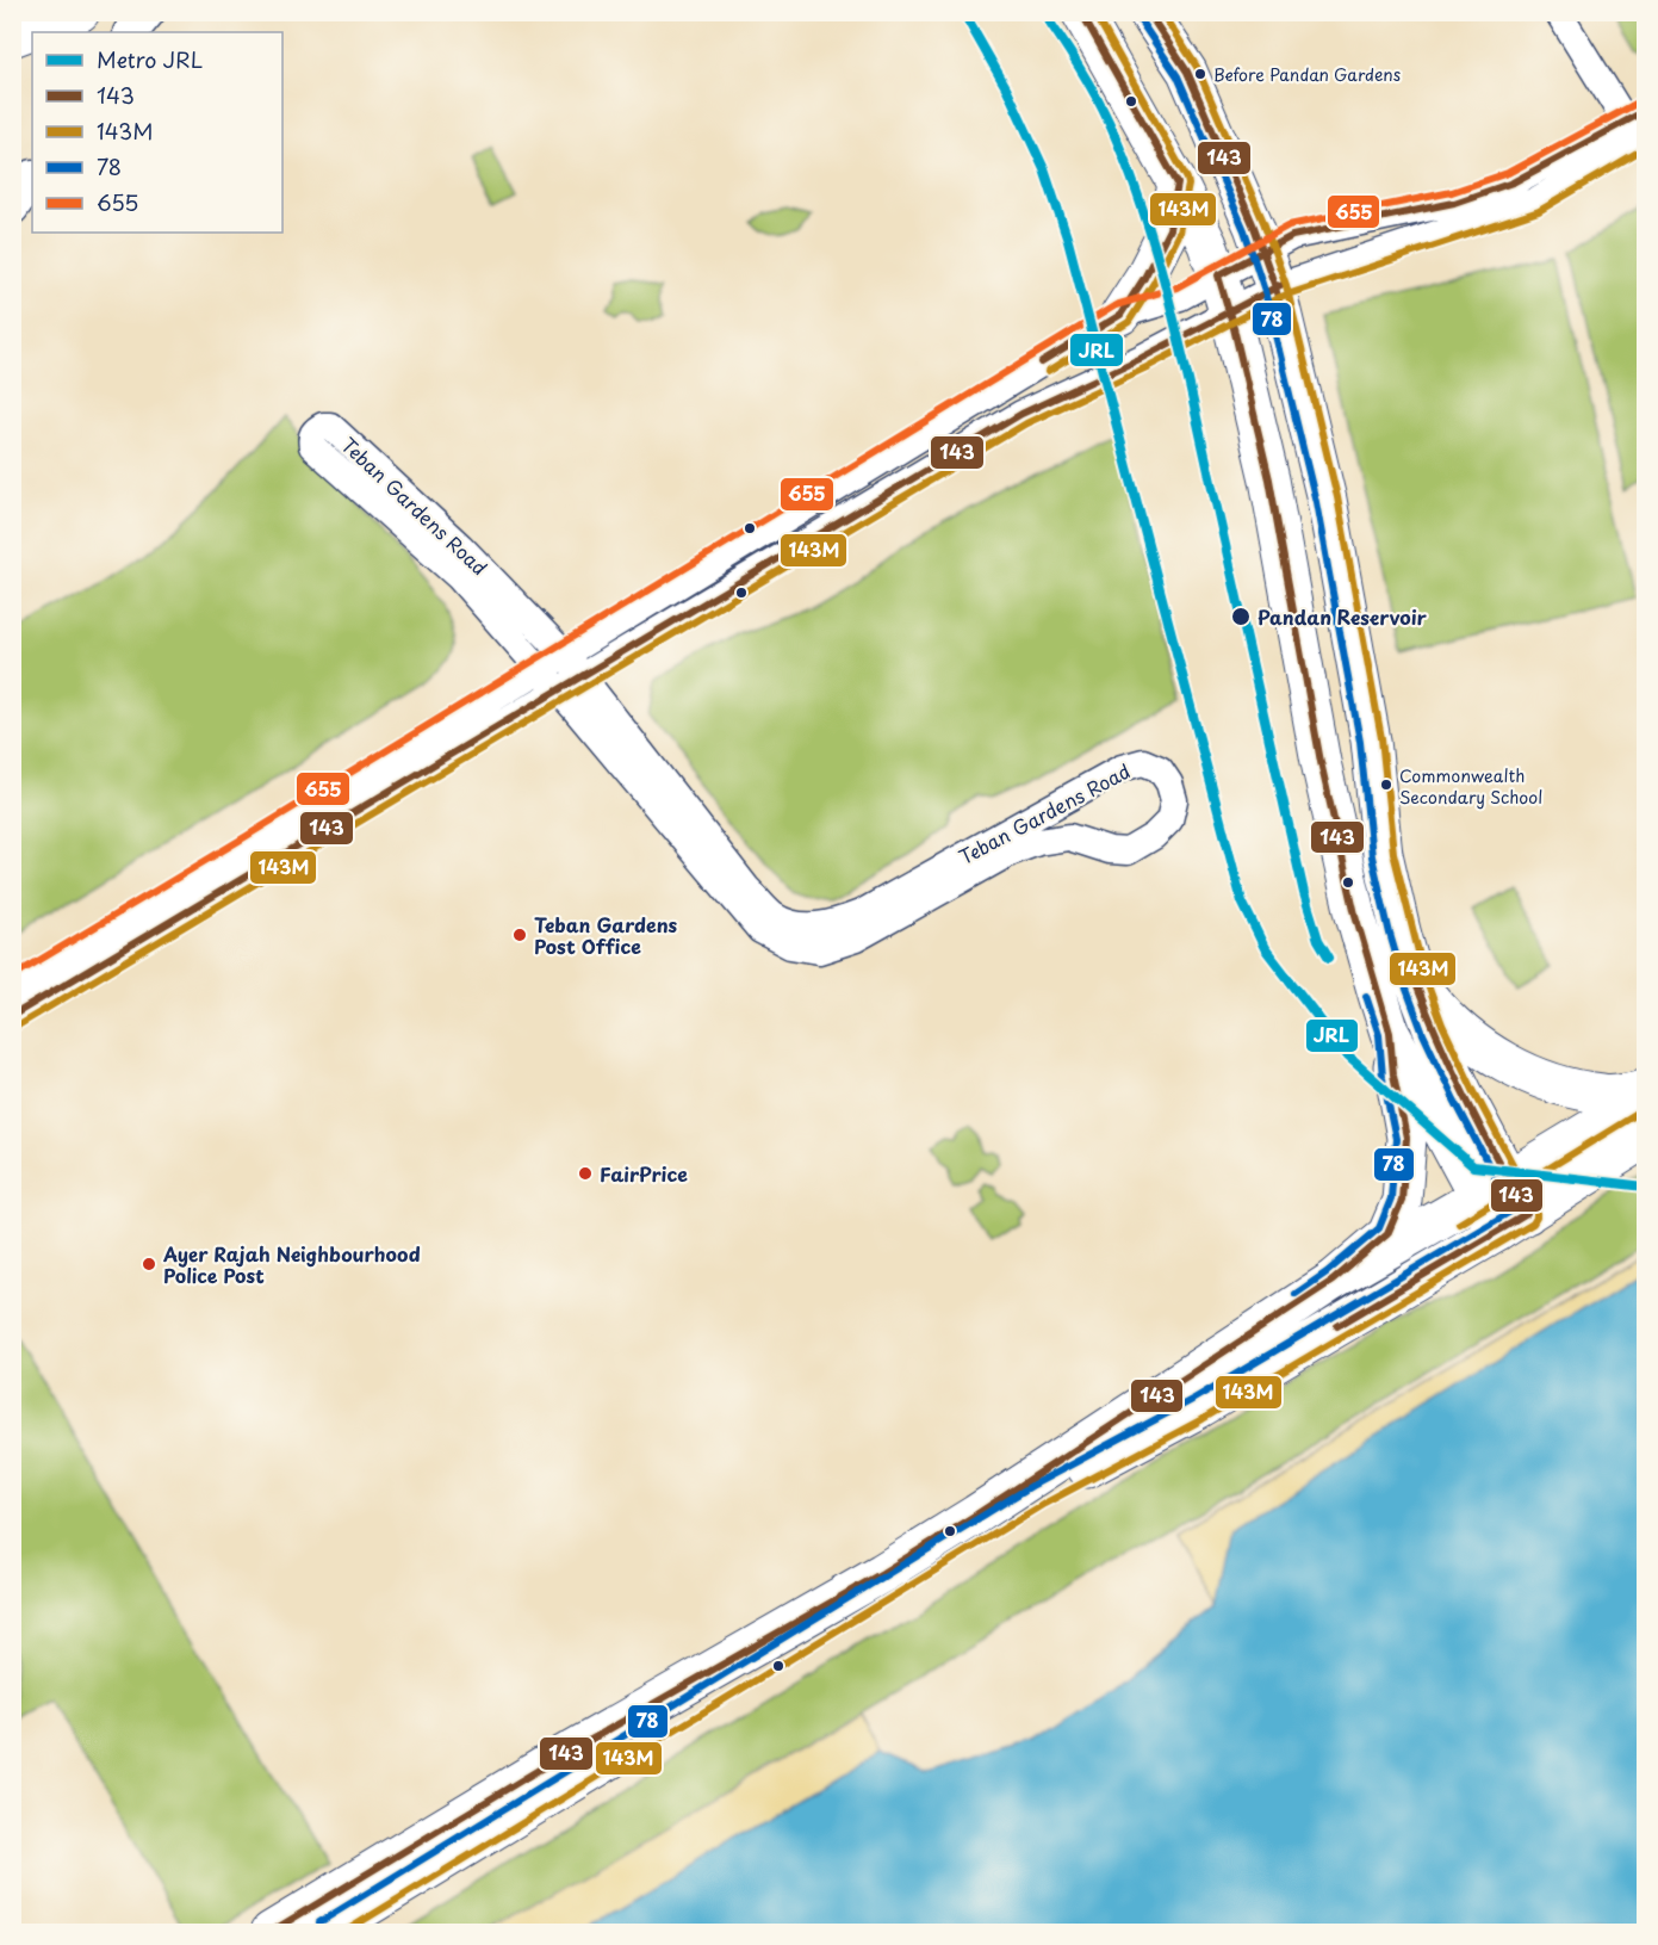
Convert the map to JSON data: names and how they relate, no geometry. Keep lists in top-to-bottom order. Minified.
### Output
{"streets":{"street":["Teban Gardens Road"]},"places":["Before Pandan Gardens","Pandan Reservoir","Commonwealth Secondary School","Teban Gardens Post Office","FairPrice","Ayer Rajah Neighbourhood Police Post"],"lines":["metro line JRL","transit line 143","transit line 143M","transit line 78","transit line 655"],"legend":["Metro JRL","143","143M","78","655"]}
